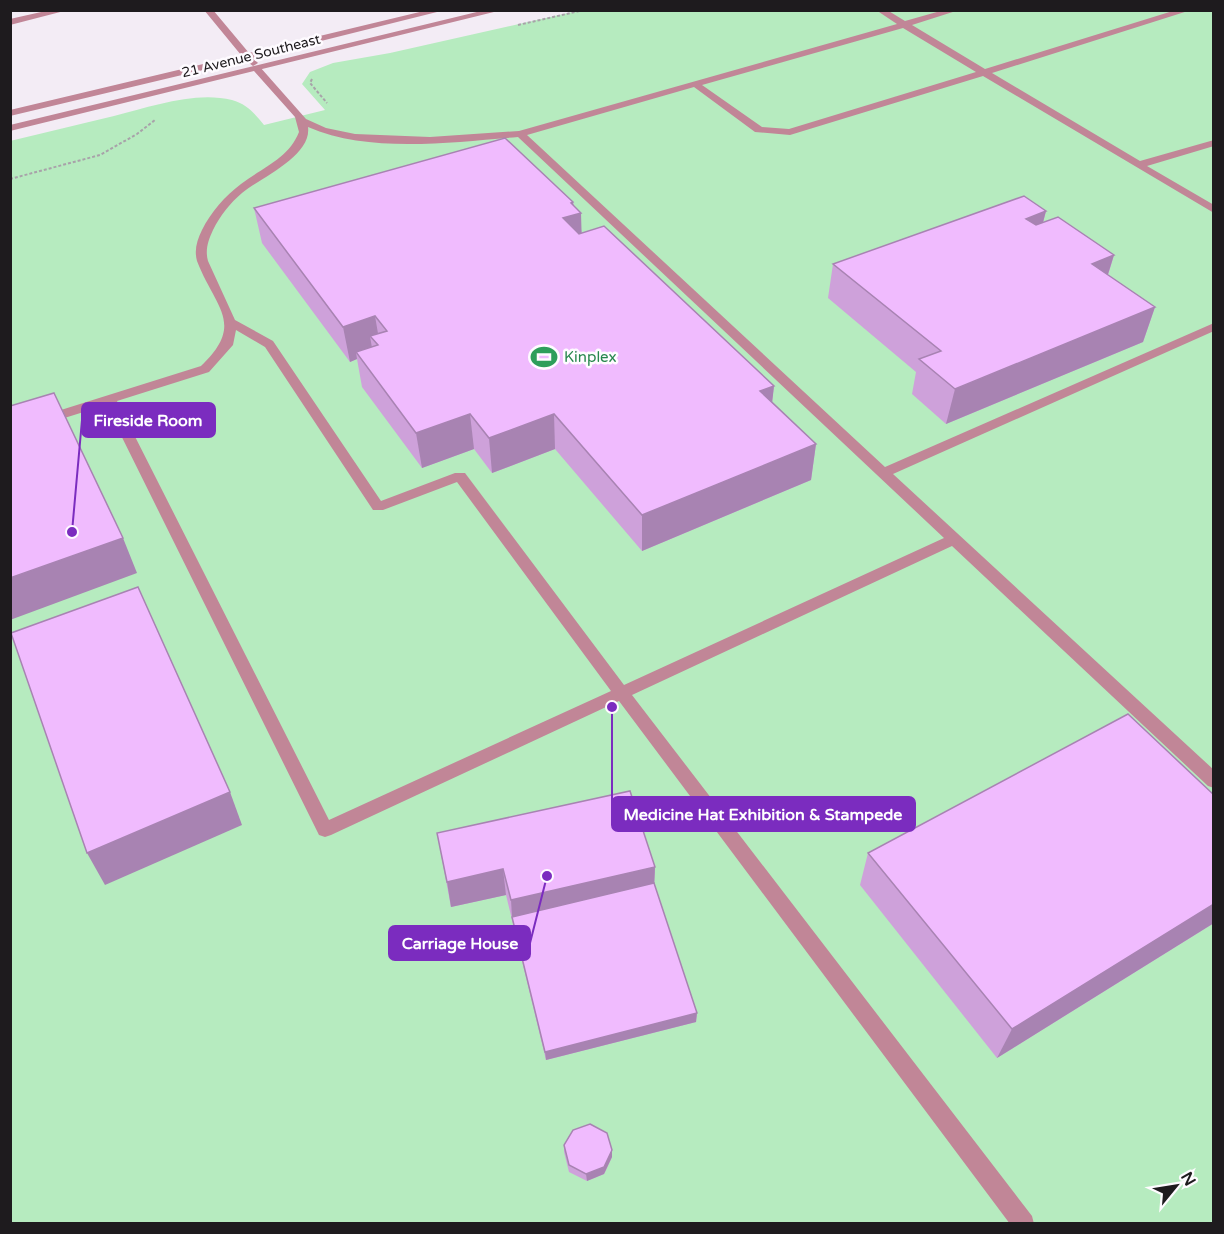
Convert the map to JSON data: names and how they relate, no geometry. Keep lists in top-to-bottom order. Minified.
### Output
{"streets":{"street":["21 Avenue Southeast"]},"places":{"sports":["Kinplex"],"other":["Fireside Room","Medicine Hat Exhibition & Stampede","Carriage House"]},"north":"top right"}
